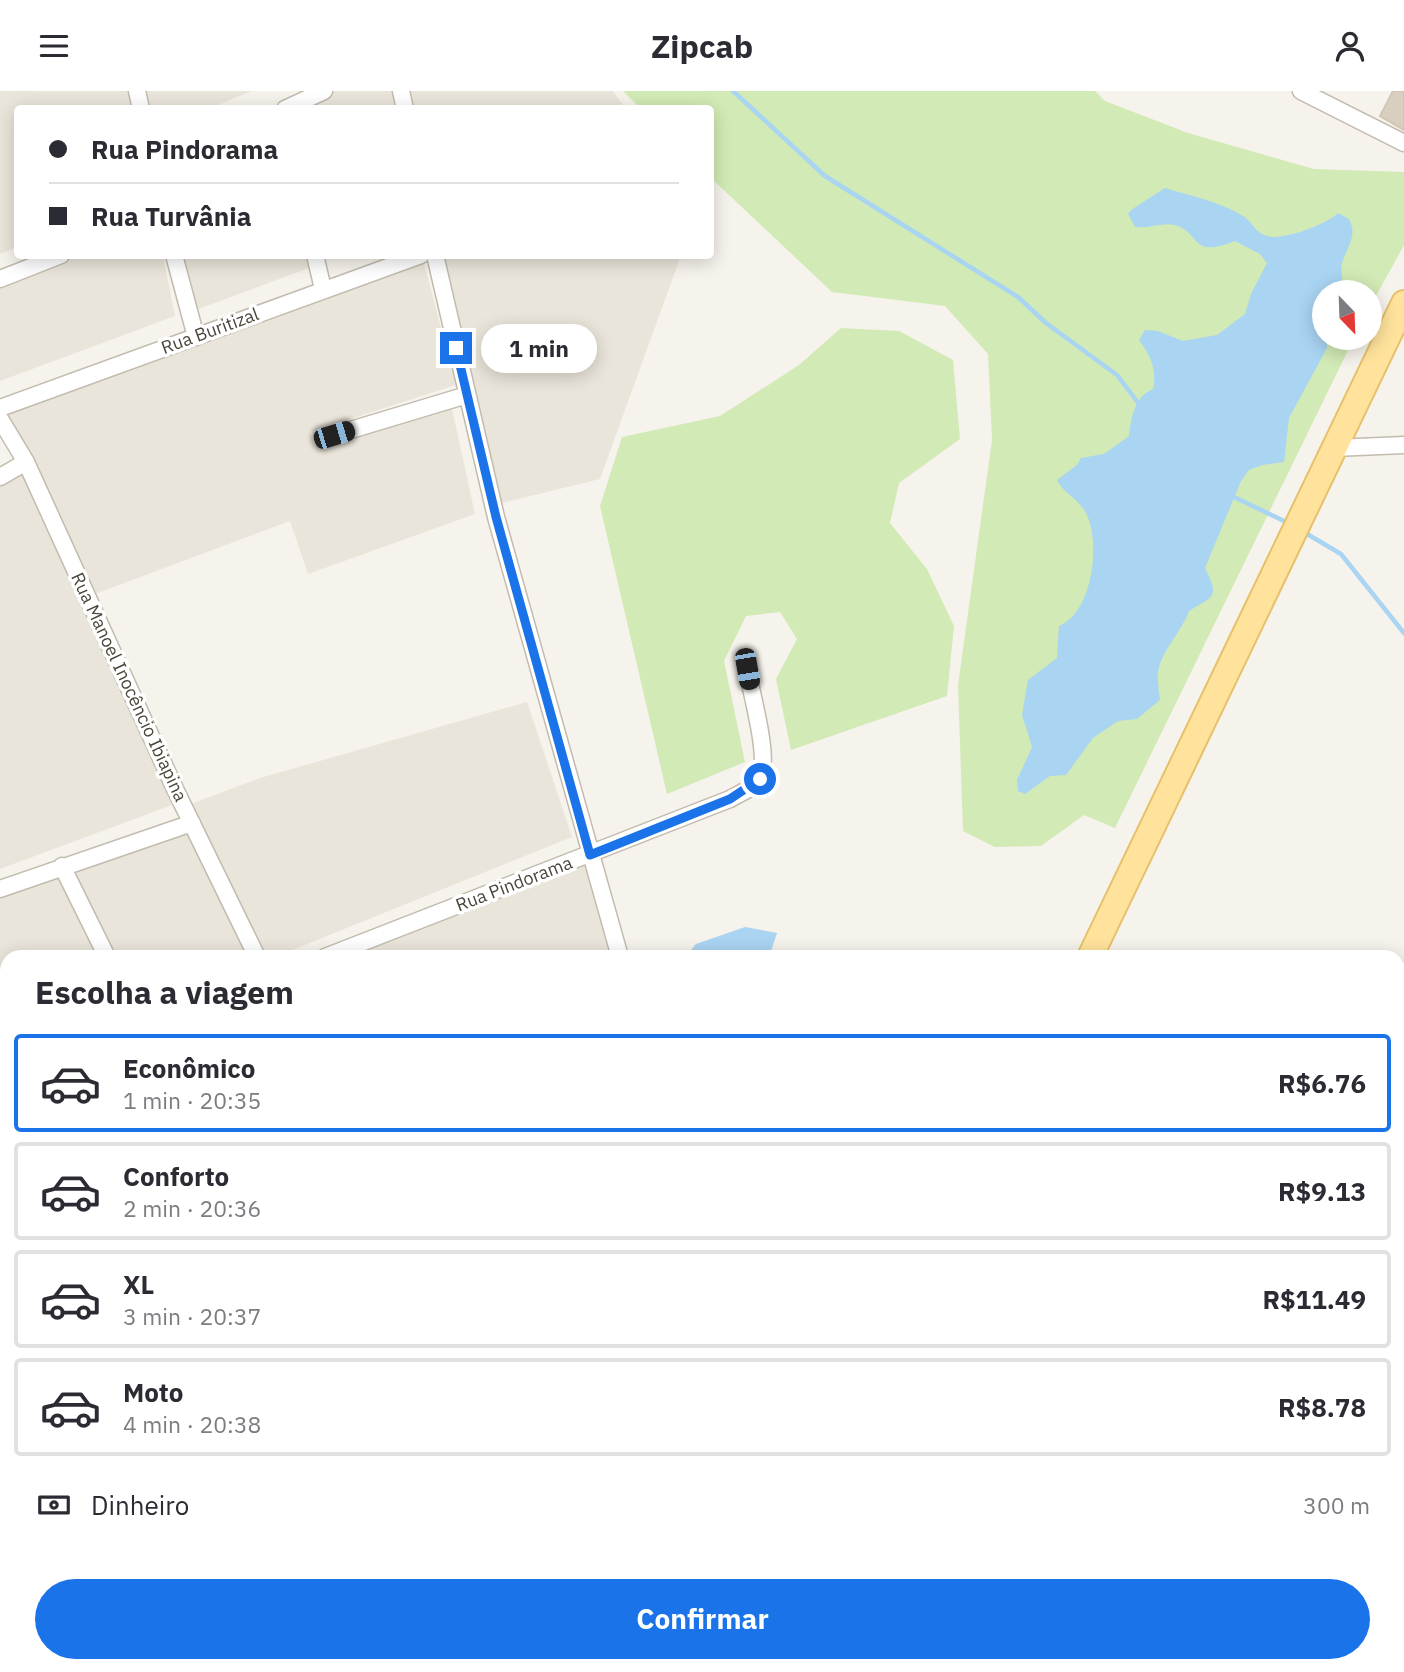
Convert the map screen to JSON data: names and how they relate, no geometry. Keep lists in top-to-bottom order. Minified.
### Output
{"streets":{"street":["Rua Buritizal","Rua Manoel Inocêncio Ibiapina","Rua Pindorama"]},"north":"bottom right","page":{"header":"Zipcab","banner":["Rua Pindorama","Rua Turvânia"],"bubble":"1 min","heading":"Escolha a viagem","list":[{"name":"Econômico","note":"1 min · 20:35","value":"R$6.76"},{"name":"Conforto","note":"2 min · 20:36","value":"R$9.13"},{"name":"XL","note":"3 min · 20:37","value":"R$11.49"},{"name":"Moto","note":"4 min · 20:38","value":"R$8.78"}],"pay":["Dinheiro","300 m"],"buttons":"Confirmar"}}
